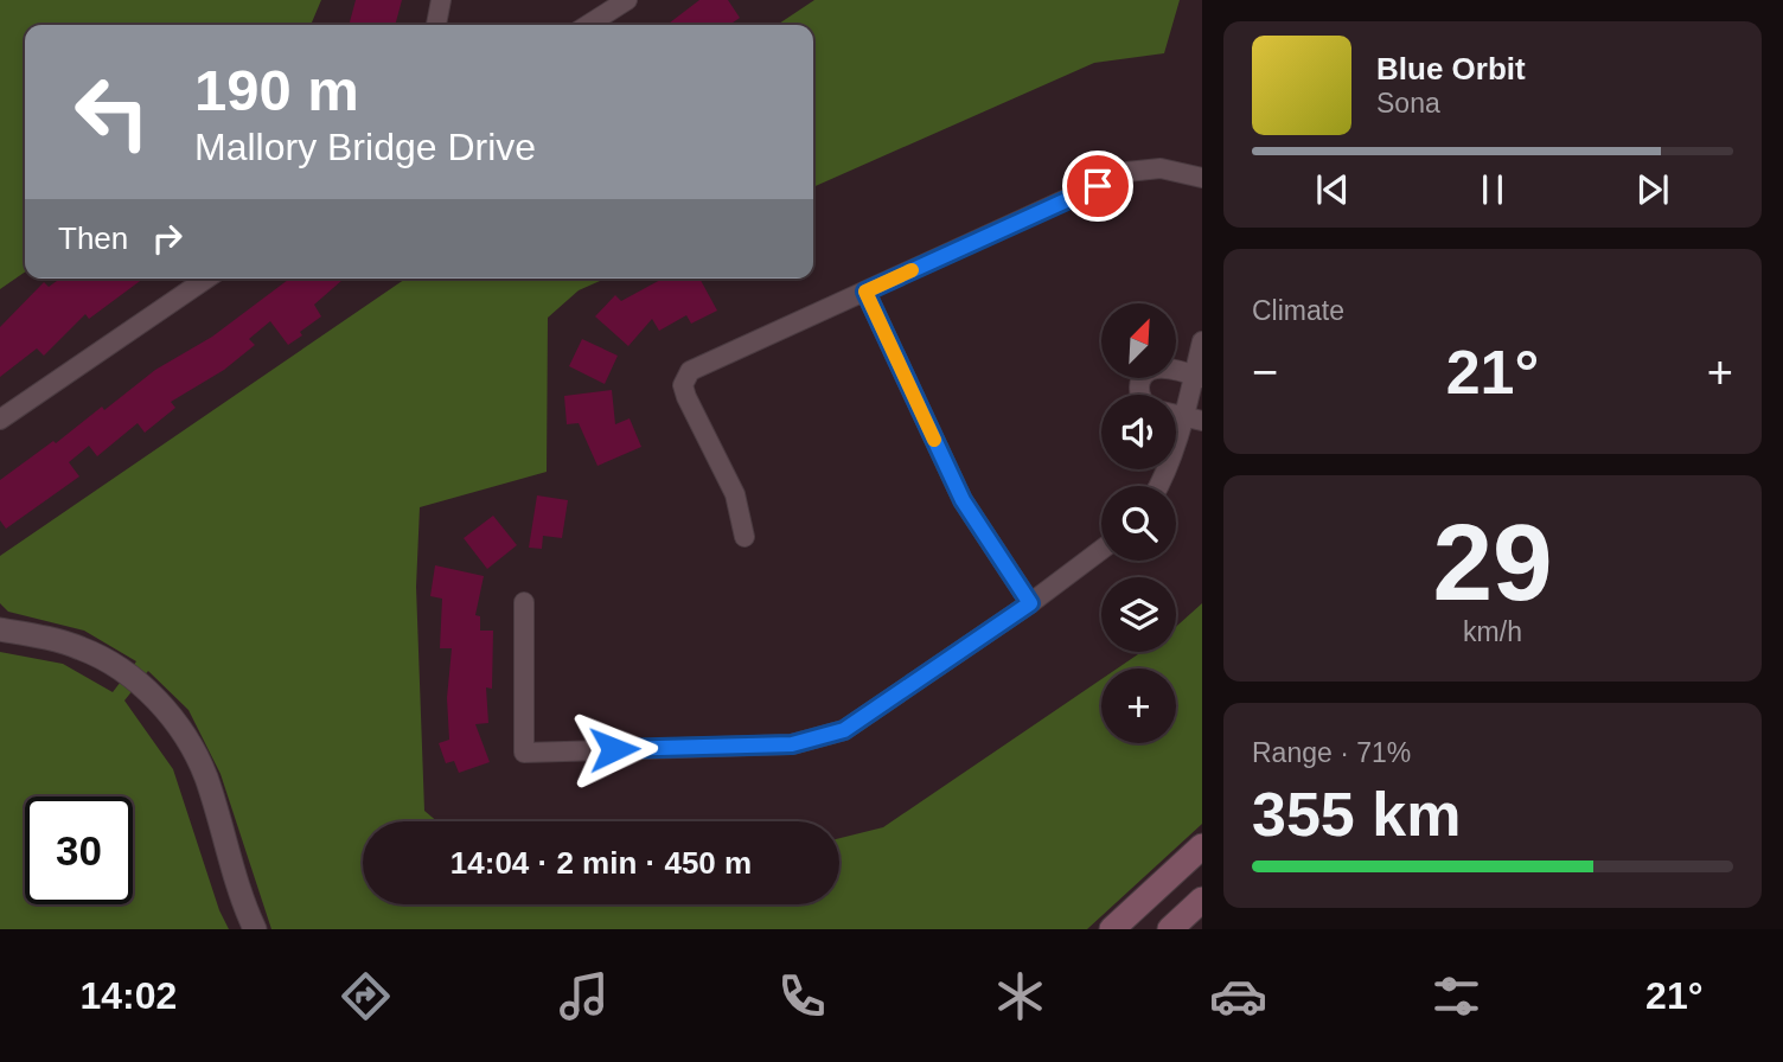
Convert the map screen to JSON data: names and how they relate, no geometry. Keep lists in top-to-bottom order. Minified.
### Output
{"north":"top right","page":{"turn":["190 m","Mallory Bridge Drive"],"song":["Blue Orbit","Sona"],"then":"Then","tile":["Climate",["29","km/h"],["Range · 71%","355 km"]],"map_buttons":"+","heat":["−","21°","+"],"limit":"30","trip":"14:04 · 2 min · 450 m","tabs":["14:02","21°"]}}
